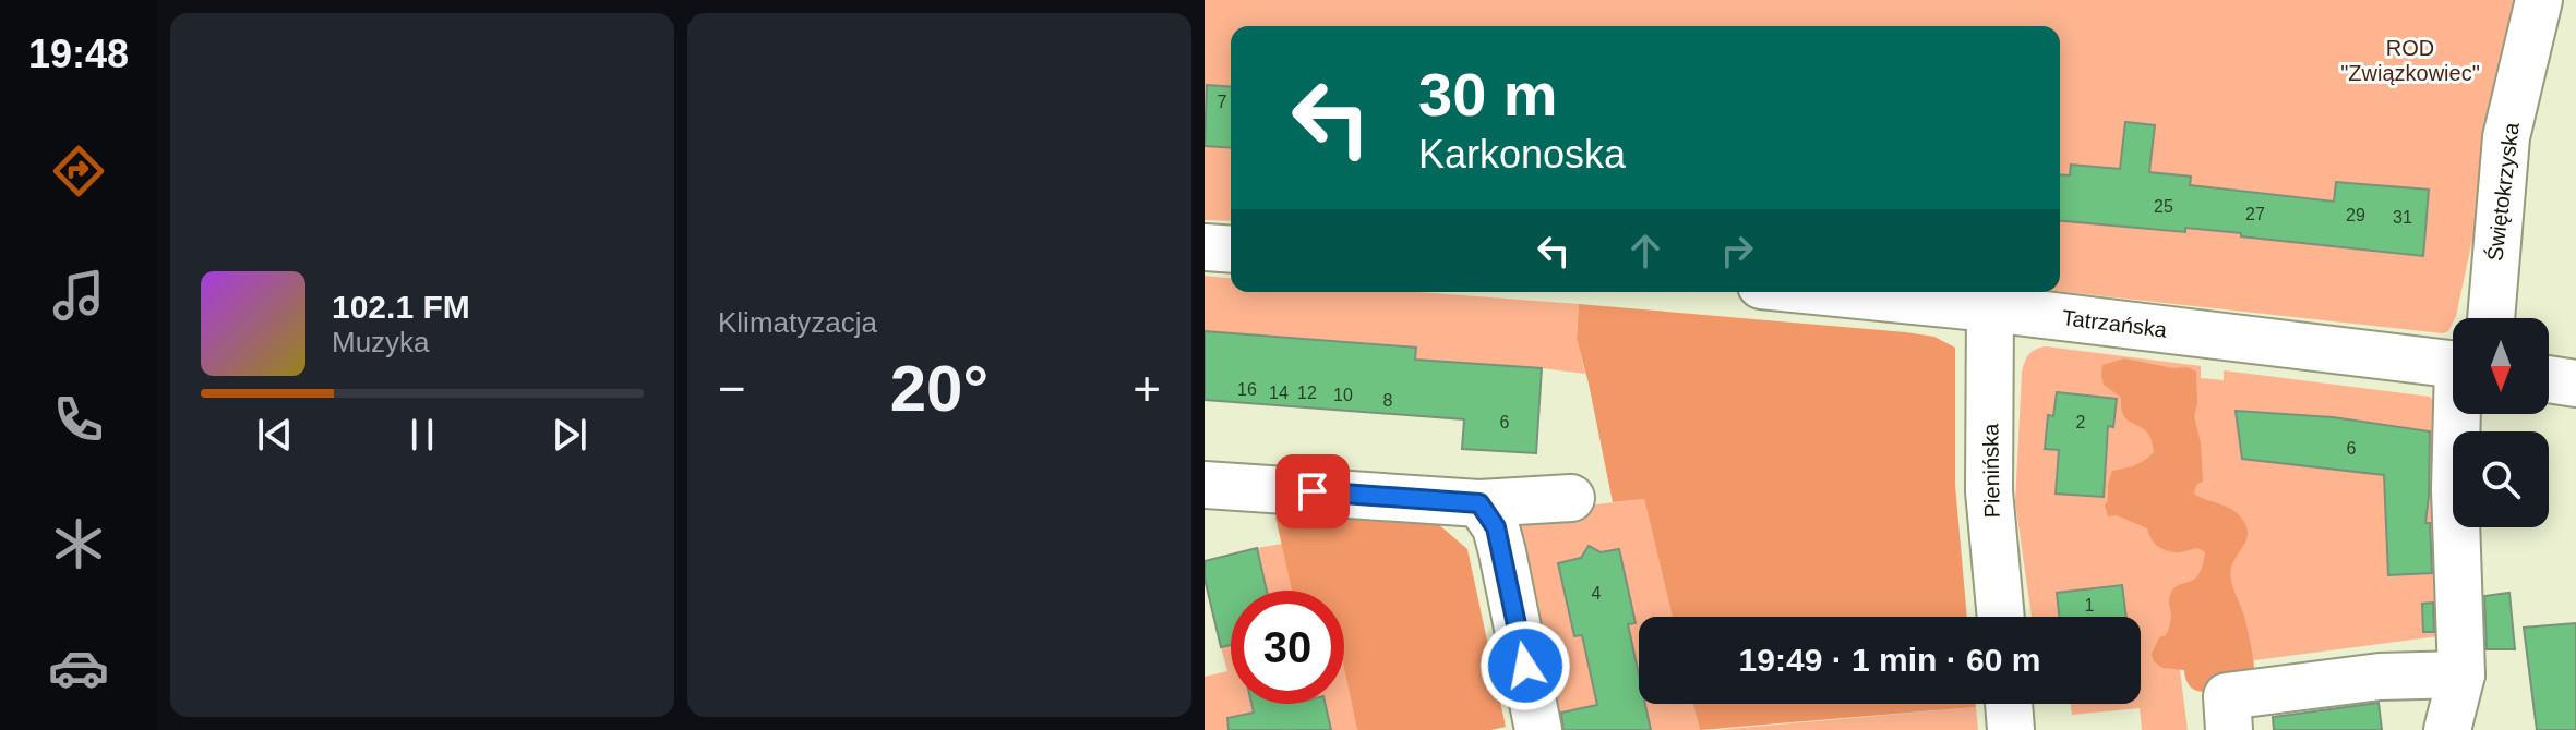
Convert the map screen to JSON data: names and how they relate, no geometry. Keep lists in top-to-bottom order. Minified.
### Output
{"streets":{"street":["Świętokrzyska","Tatrzańska","Pienińska"]},"crossings":[["Tatrzańska","Pienińska"]],"parks":["ROD \"Związkowiec\""],"house_numbers":["7","25","27","29","31","16","14","12","10","8","6","2","6","4","1"],"north":"bottom","page":{"tabs":"19:48","tile":"Klimatyzacja","turn":["30 m","Karkonoska"],"song":["102.1 FM","Muzyka"],"heat":["−","20°","+"],"limit":"30","trip":"19:49 · 1 min · 60 m"}}
